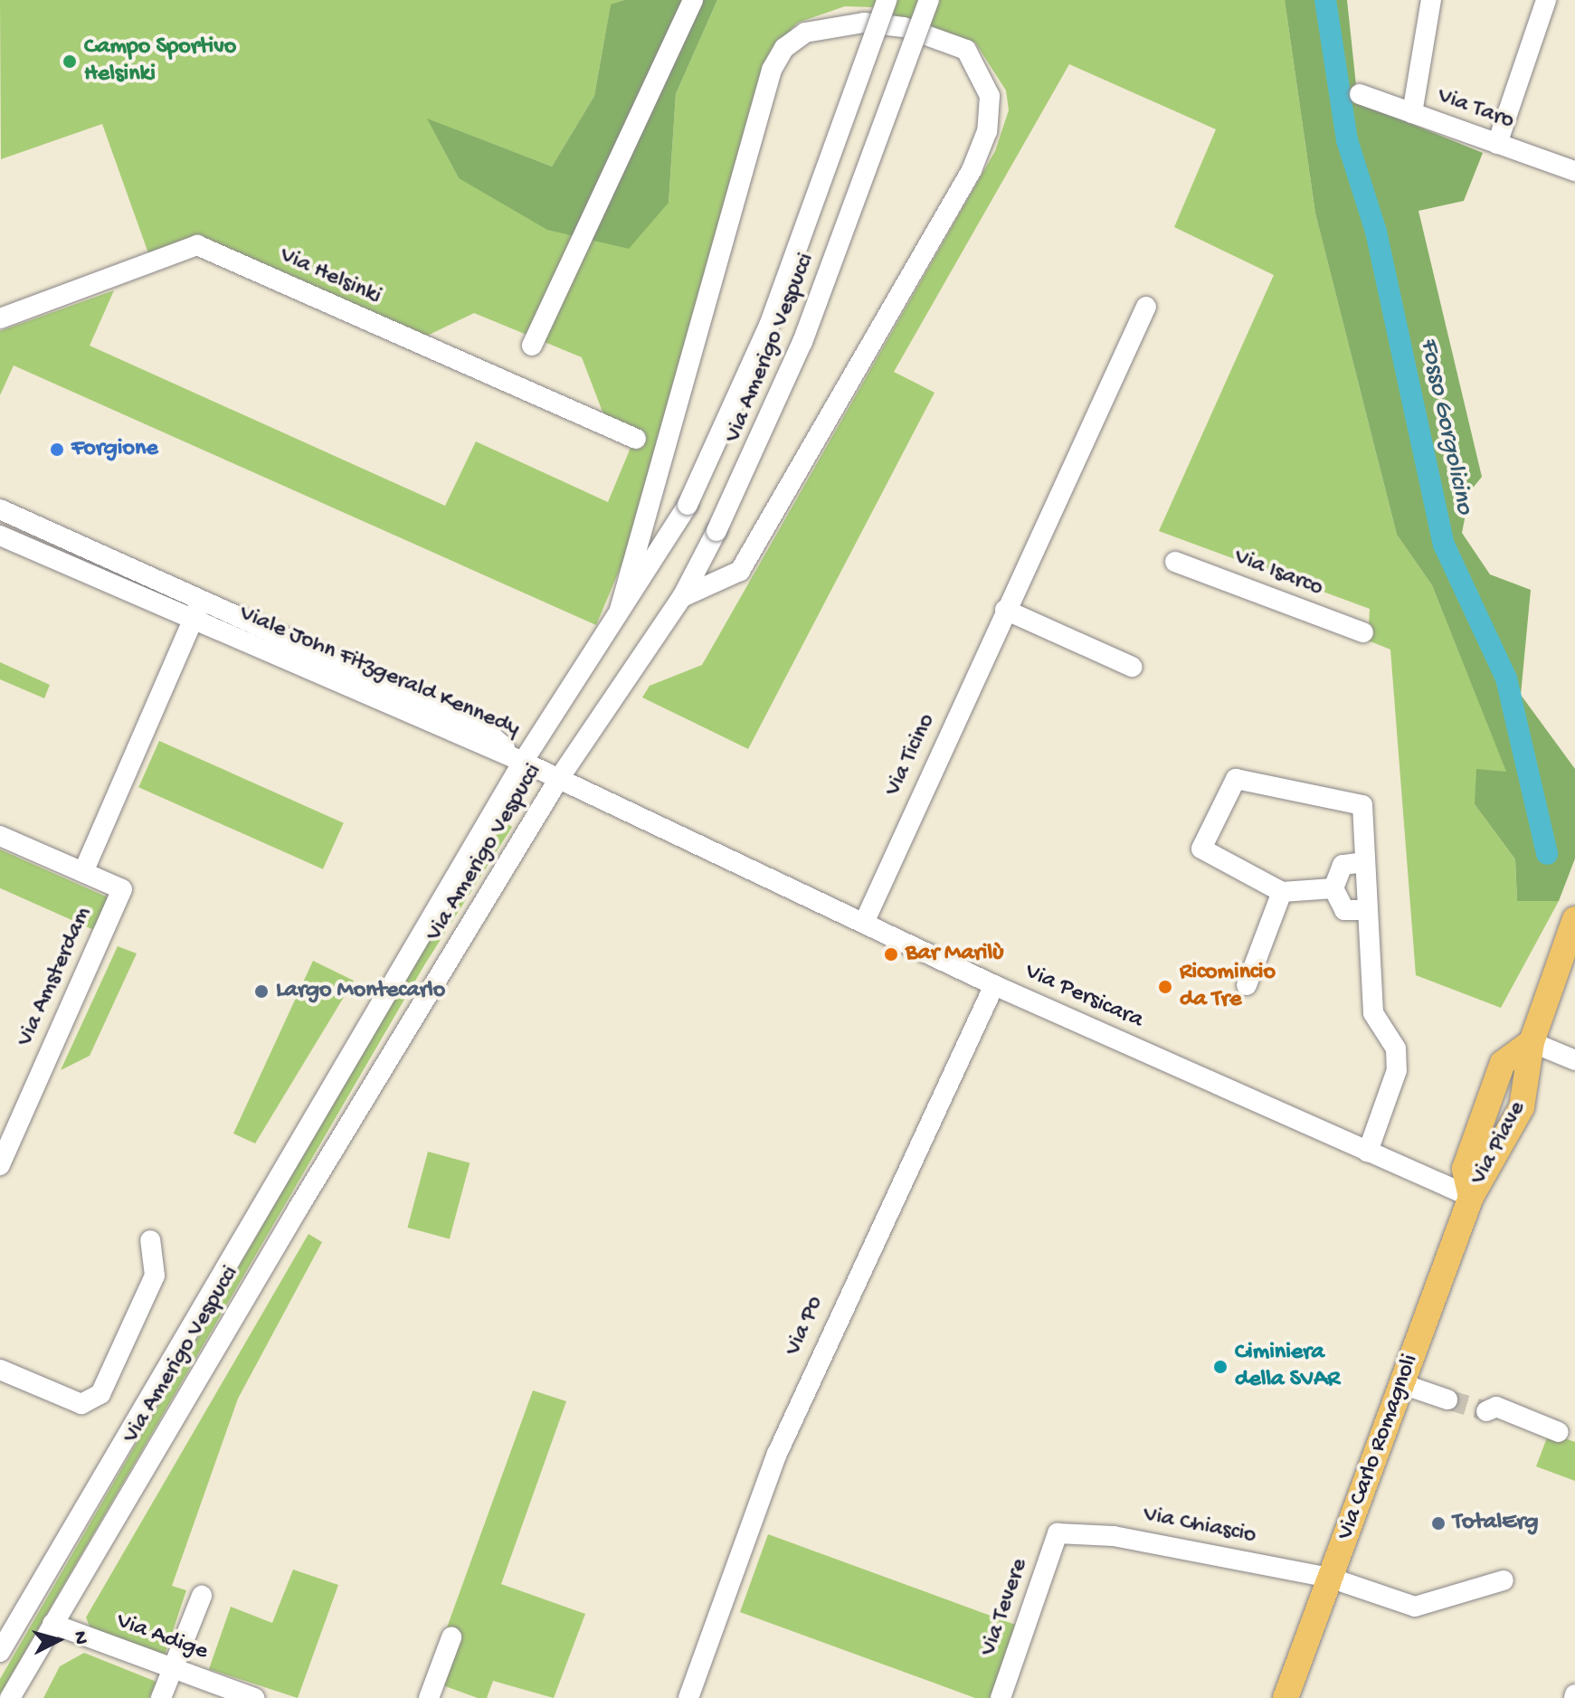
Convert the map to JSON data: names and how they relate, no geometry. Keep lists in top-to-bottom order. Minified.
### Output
{"streets":{"main road":["Via Piave","Via Carlo Romagnoli"],"street":["Via Taro","Via Helsinki","Via Amerigo Vespucci","Via Isarco","Viale John Fitzgerald Kennedy","Via Ticino","Via Amsterdam","Via Persicara","Via Po","Via Chiascio","Via Tevere","Via Adige"]},"crossings":[["Via Amerigo Vespucci","Viale John Fitzgerald Kennedy"],["Via Amerigo Vespucci","Via Persicara"],["Via Amerigo Vespucci","Via Adige"],["Viale John Fitzgerald Kennedy","Via Amsterdam"],["Viale John Fitzgerald Kennedy","Via Persicara"],["Via Ticino","Via Persicara"],["Via Persicara","Via Piave"],["Via Persicara","Via Po"],["Via Persicara","Via Carlo Romagnoli"],["Via Piave","Via Carlo Romagnoli"],["Via Carlo Romagnoli","Via Chiascio"],["Via Chiascio","Via Tevere"]],"water":["Fosso Gorgolicino"],"places":["Campo Sportivo Helsinki","Forgione","Bar Marilù","Ricomincio da Tre","Largo Montecarlo","Ciminiera della SVAR","TotalErg"],"north":"right"}
